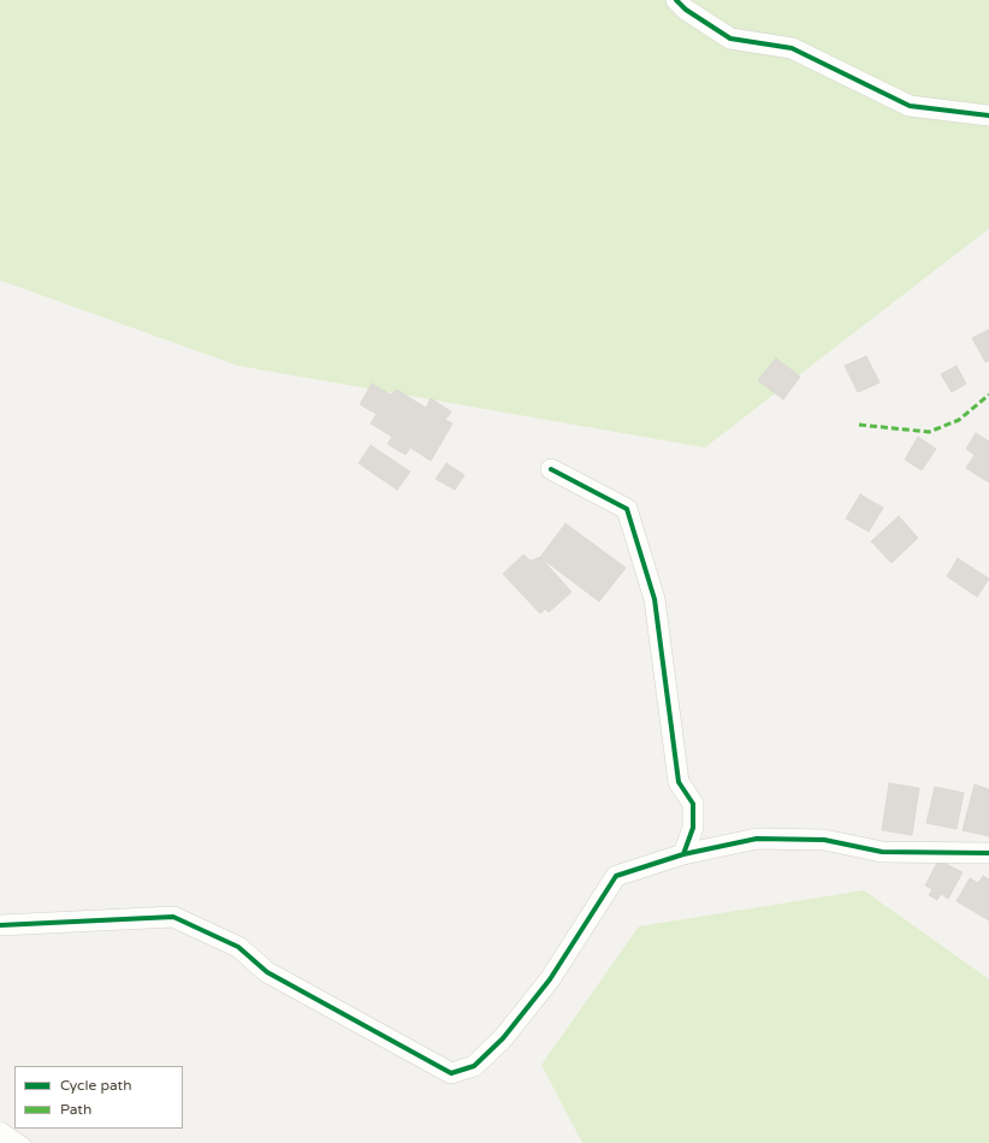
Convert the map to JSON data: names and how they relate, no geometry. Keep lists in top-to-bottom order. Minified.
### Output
{"legend":["Cycle path","Path"]}
